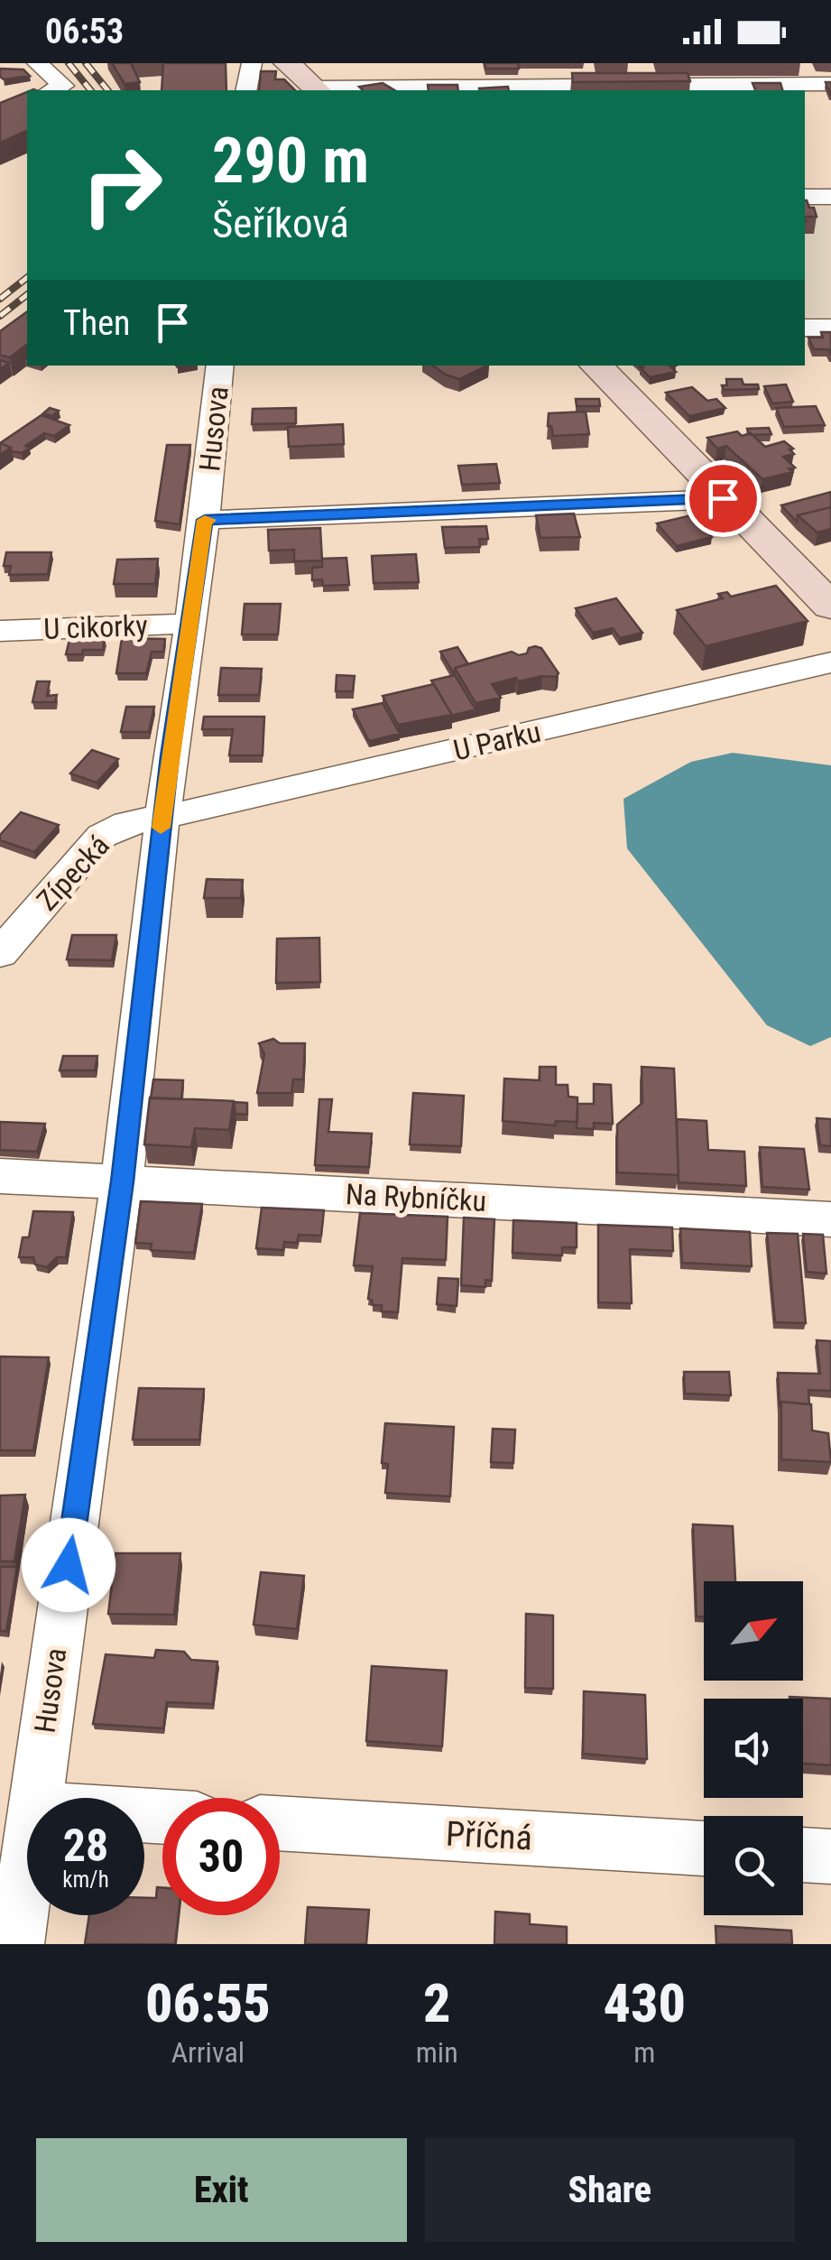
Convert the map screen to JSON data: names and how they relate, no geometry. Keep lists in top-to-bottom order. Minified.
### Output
{"streets":{"street":["Husova","U cikorky","U Parku","Zípecká","Na Rybníčku","Příčná"]},"crossings":[["Husova","U cikorky"],["Husova","U Parku"],["Husova","Zípecká"],["Husova","Na Rybníčku"],["U Parku","Zípecká"]],"north":"top right","page":{"status":"06:53","turn":["290 m","Šeříková"],"then":"Then","speed":"28 km/h","limit":"30","eta":["06:55","Arrival","2","min","430","m"],"buttons":["Exit","Share"]}}
